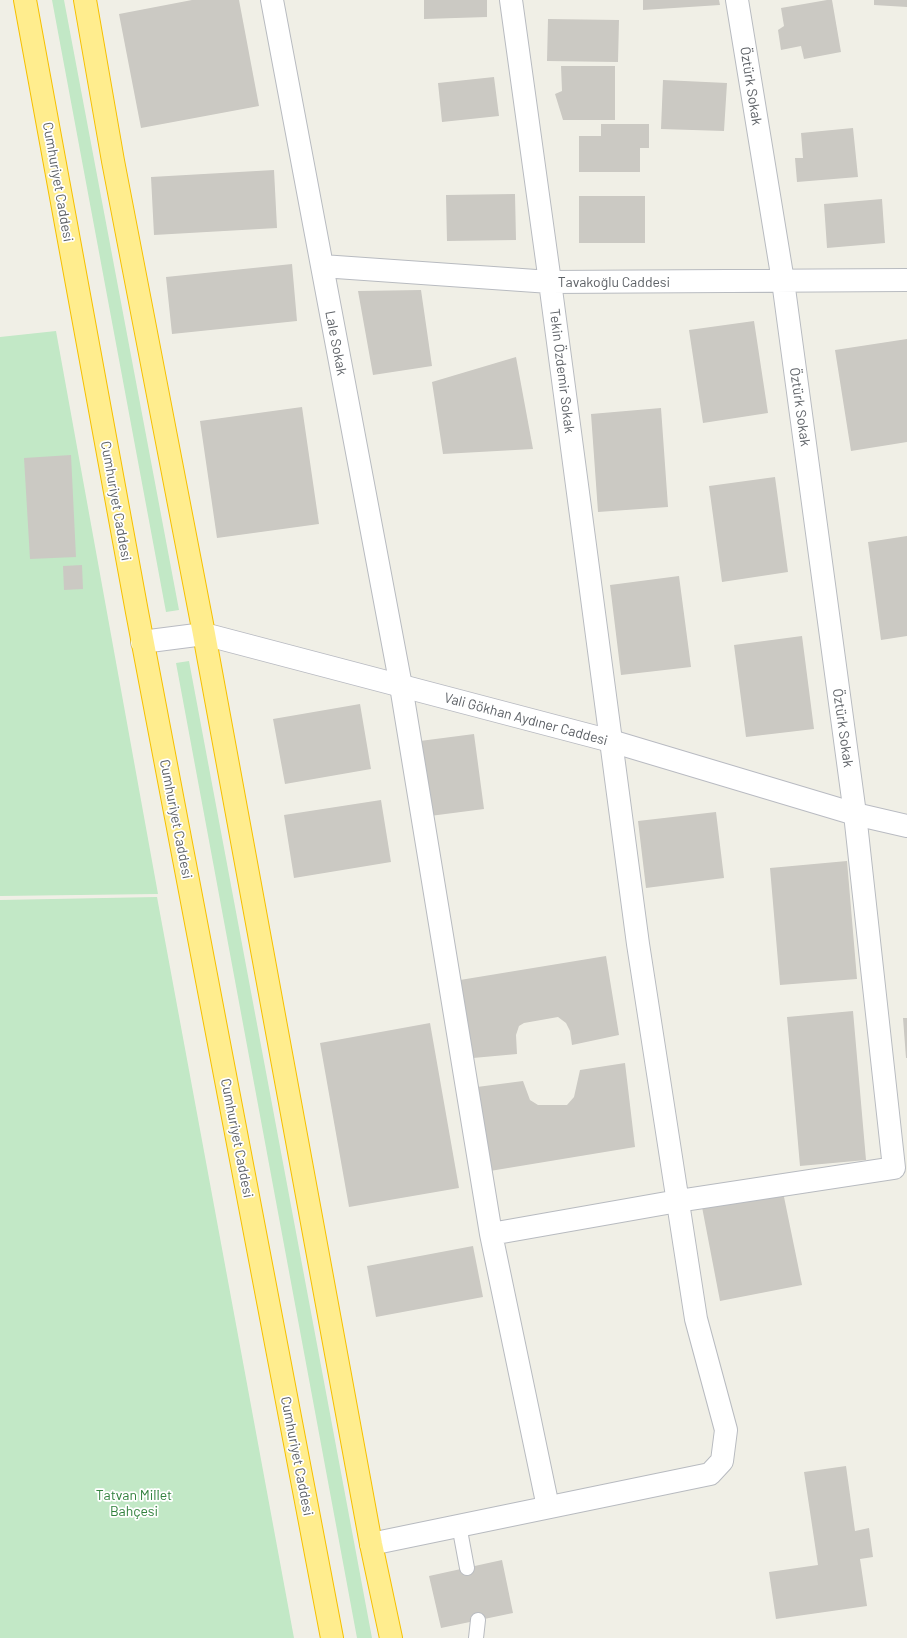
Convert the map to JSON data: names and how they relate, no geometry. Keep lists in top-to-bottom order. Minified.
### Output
{"streets":{"highway":["Cumhuriyet Caddesi"],"street":["Öztürk Sokak","Tavakoğlu Caddesi","Lale Sokak","Tekin Özdemir Sokak","Vali Gökhan Aydıner Caddesi"]},"crossings":[["Öztürk Sokak","Tavakoğlu Caddesi"],["Öztürk Sokak","Tekin Özdemir Sokak"],["Öztürk Sokak","Vali Gökhan Aydıner Caddesi"],["Cumhuriyet Caddesi","Vali Gökhan Aydıner Caddesi"],["Tavakoğlu Caddesi","Lale Sokak"],["Tavakoğlu Caddesi","Tekin Özdemir Sokak"],["Lale Sokak","Tekin Özdemir Sokak"],["Lale Sokak","Vali Gökhan Aydıner Caddesi"],["Tekin Özdemir Sokak","Vali Gökhan Aydıner Caddesi"]],"parks":["Tatvan Millet Bahçesi"]}
